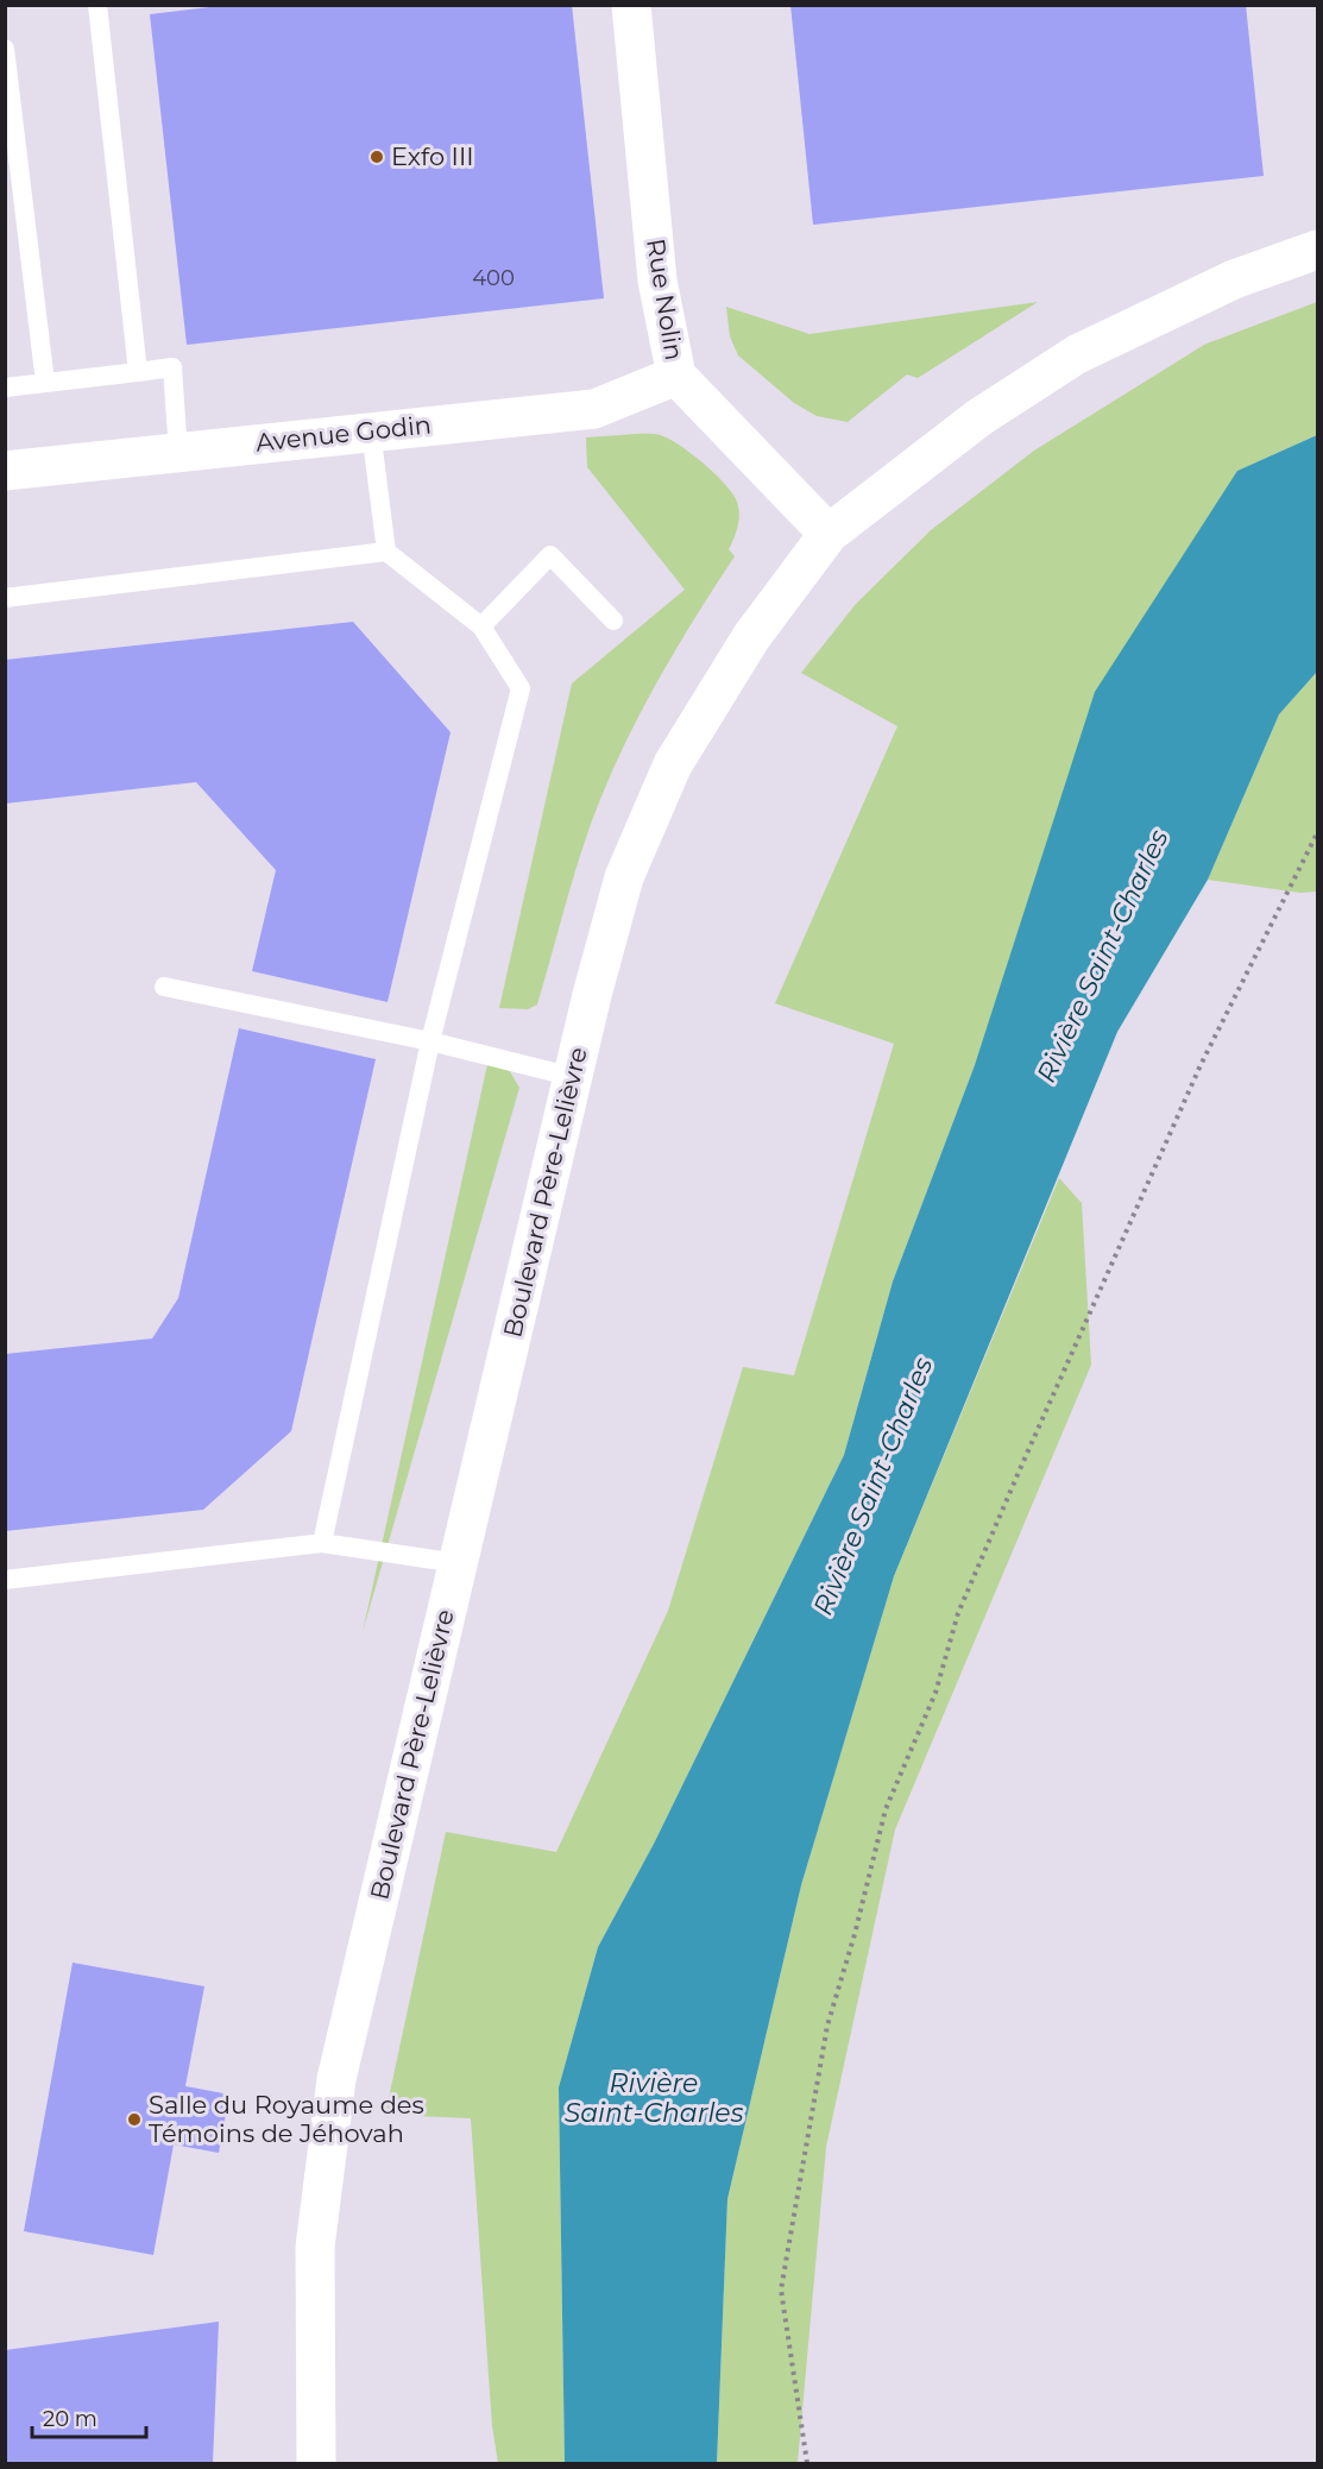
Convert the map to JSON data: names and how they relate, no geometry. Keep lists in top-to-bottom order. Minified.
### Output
{"streets":{"main road":["Rue Nolin","Avenue Godin","Boulevard Père-Lelièvre"]},"crossings":[["Rue Nolin","Avenue Godin"],["Rue Nolin","Boulevard Père-Lelièvre"]],"water":["Rivière Saint-Charles"],"places":["Exfo III","Salle du Royaume des Témoins de Jéhovah"],"house_numbers":["400"],"scale_bar":"20 m"}
